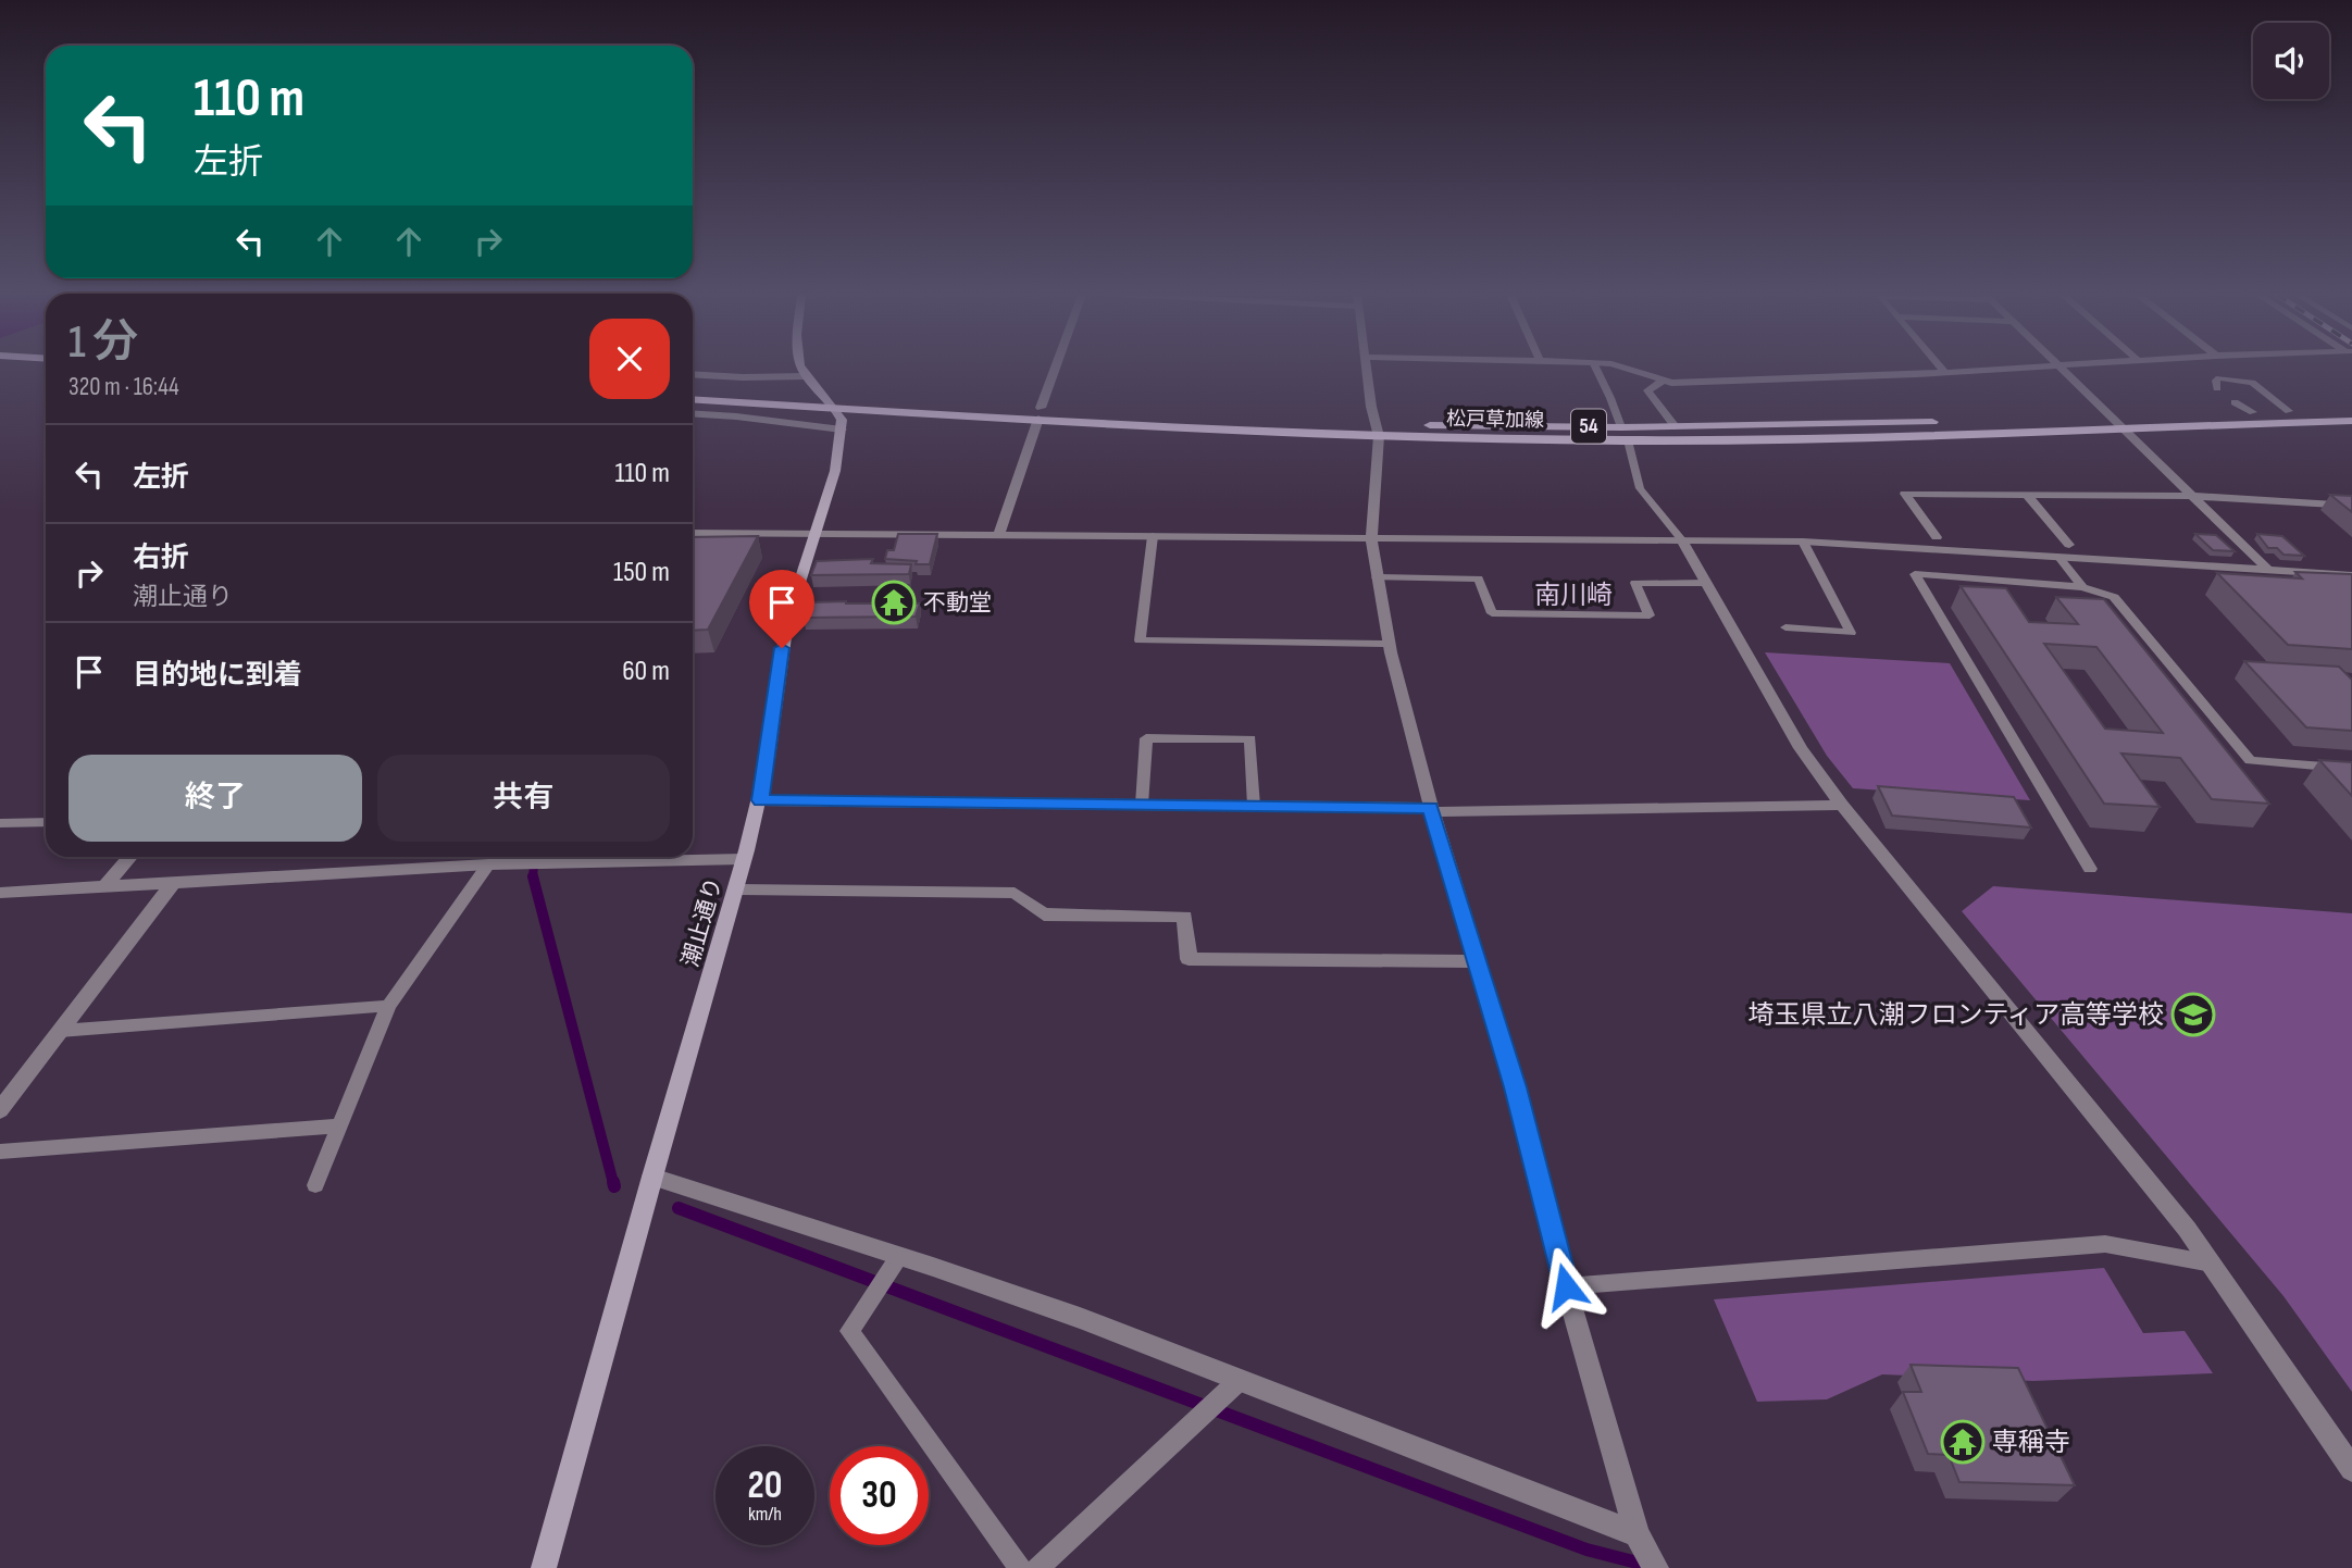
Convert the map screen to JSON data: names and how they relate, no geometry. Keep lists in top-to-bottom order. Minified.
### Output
{"streets":{"main road":["松戸草加線","54"],"street":["潮止通り"]},"crossings":[["松戸草加線","潮止通り"]],"districts":["南川崎"],"places":{"temple":["不動堂","専稱寺"],"school or university":["埼玉県立八潮フロンティア高等学校"]},"page":{"turn":["110 m","左折"],"heading":["1 分","320 m · 16:44"],"list":[{"name":"左折","value":"110 m"},{"name":"右折","note":"潮止通り","value":"150 m"},{"name":"目的地に到着","value":"60 m"}],"buttons":["終了","共有"],"speed":"20 km/h","limit":"30"}}
